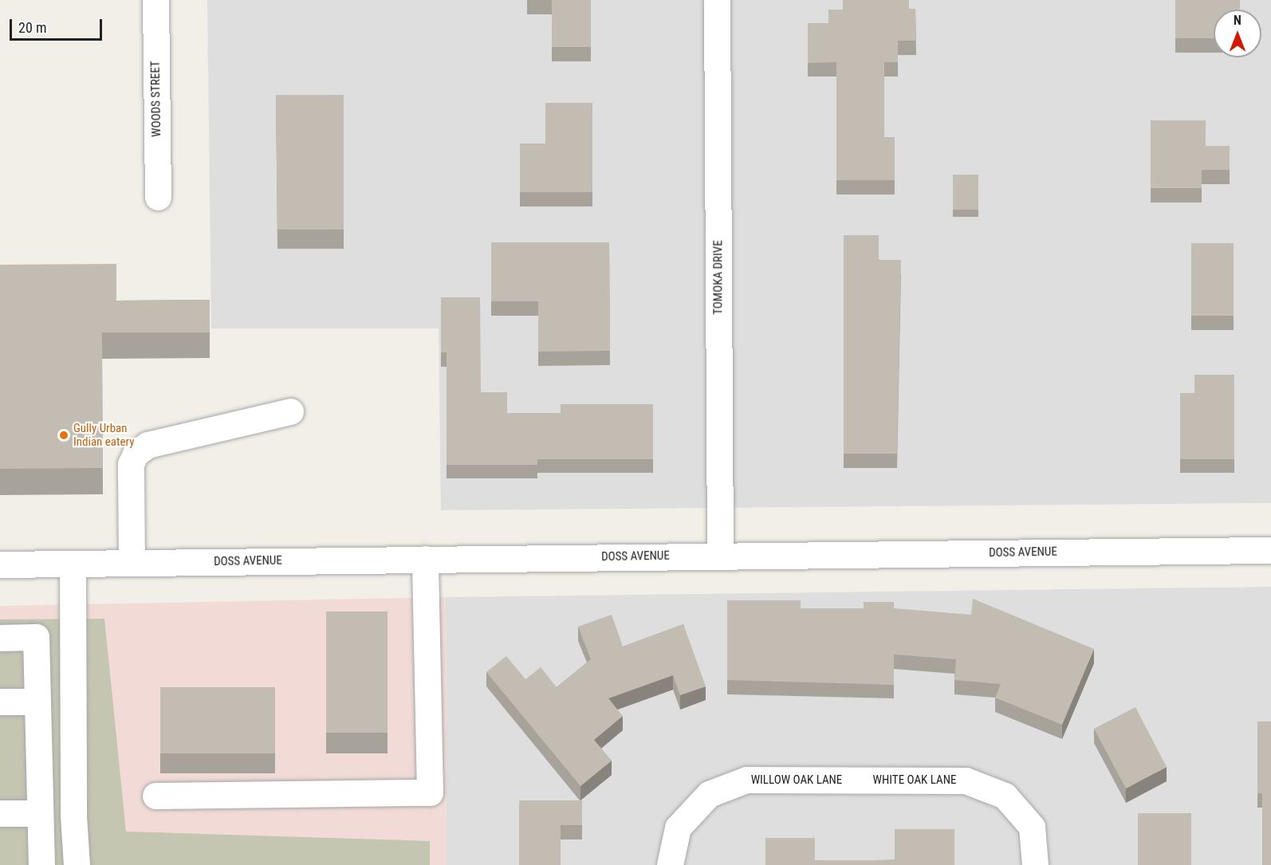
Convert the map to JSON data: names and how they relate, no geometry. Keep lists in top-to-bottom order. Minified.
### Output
{"streets":{"street":["WOODS STREET","TOMOKA DRIVE","DOSS AVENUE","WILLOW OAK LANE","WHITE OAK LANE"]},"crossings":[["TOMOKA DRIVE","DOSS AVENUE"],["WILLOW OAK LANE","WHITE OAK LANE"]],"places":["Gully Urban Indian eatery"],"scale_bar":"20 m","north":"top"}
